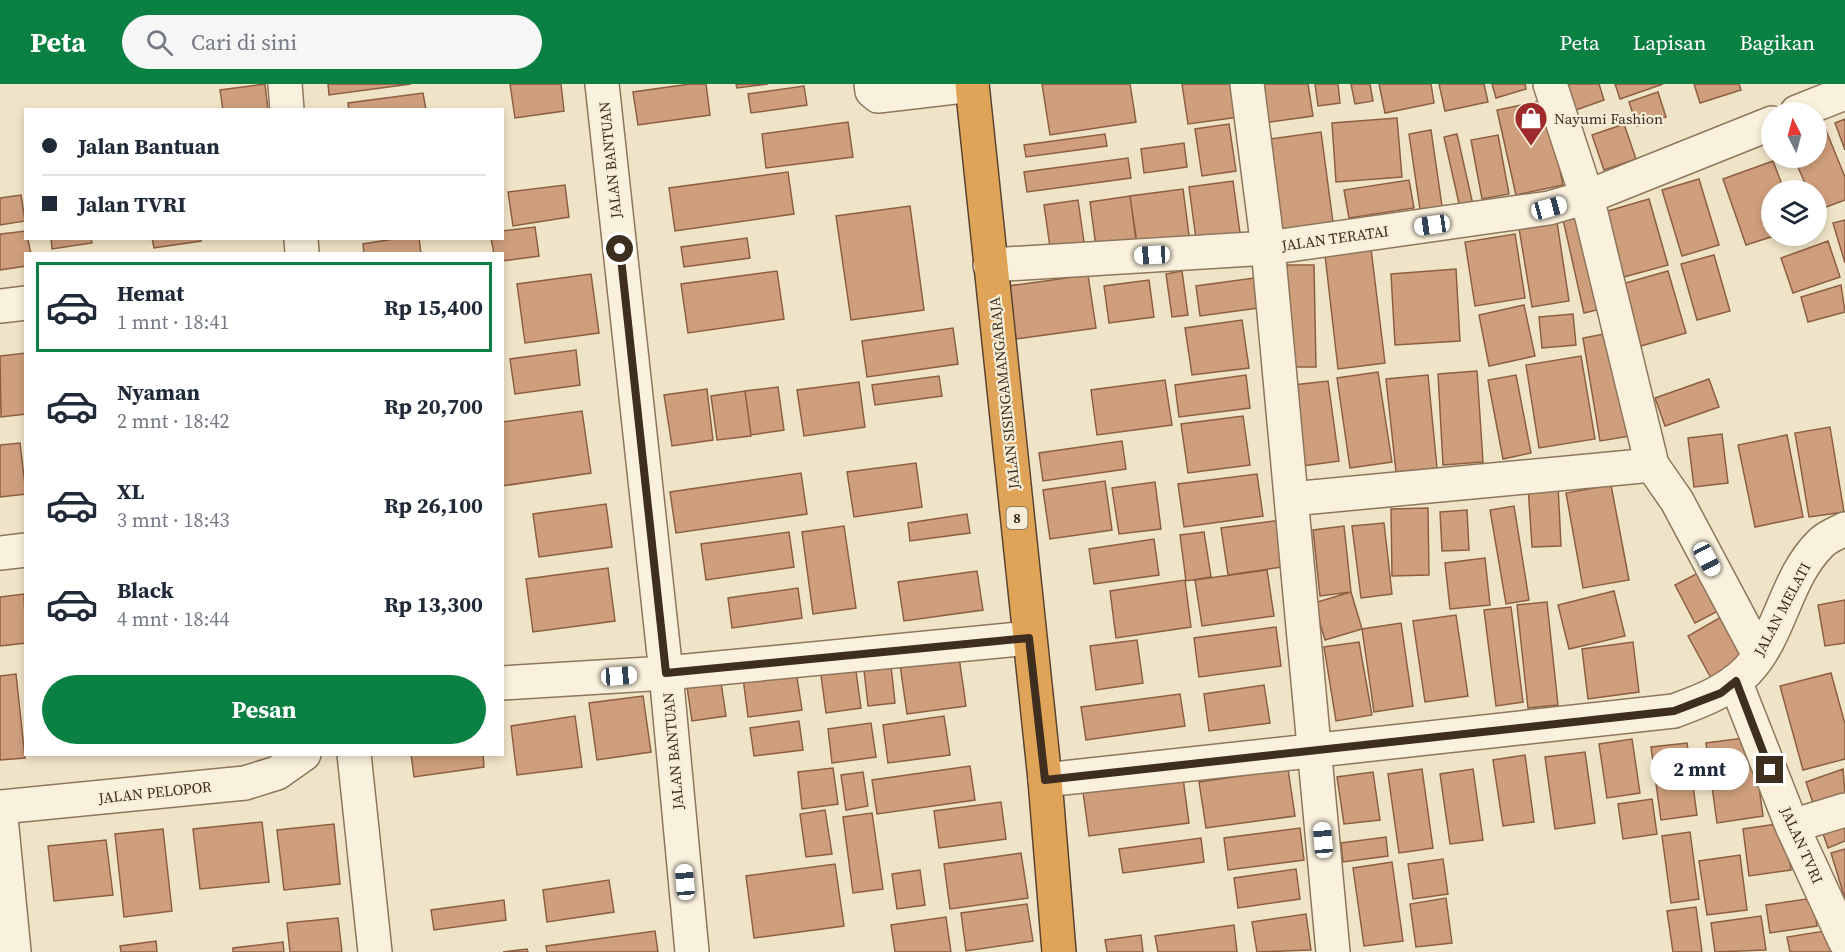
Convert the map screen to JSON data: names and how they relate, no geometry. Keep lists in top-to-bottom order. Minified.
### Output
{"streets":{"highway":["JALAN SISINGAMANGARAJA","8"],"street":["JALAN BANTUAN","JALAN TERATAI","JALAN MELATI","JALAN PELOPOR","JALAN TVRI"]},"crossings":[["JALAN TERATAI","JALAN SISINGAMANGARAJA"],["JALAN SISINGAMANGARAJA","JALAN MELATI"],["JALAN MELATI","JALAN TVRI"]],"places":{"shop":["Nayumi Fashion"]},"north":"top","page":{"header":"Peta","search":"Cari di sini","nav":["Peta","Lapisan","Bagikan"],"banner":["Jalan Bantuan","Jalan TVRI"],"list":[{"name":"Hemat","note":"1 mnt · 18:41","value":"Rp 15,400"},{"name":"Nyaman","note":"2 mnt · 18:42","value":"Rp 20,700"},{"name":"XL","note":"3 mnt · 18:43","value":"Rp 26,100"},{"name":"Black","note":"4 mnt · 18:44","value":"Rp 13,300"}],"buttons":"Pesan","bubble":"2 mnt"}}
